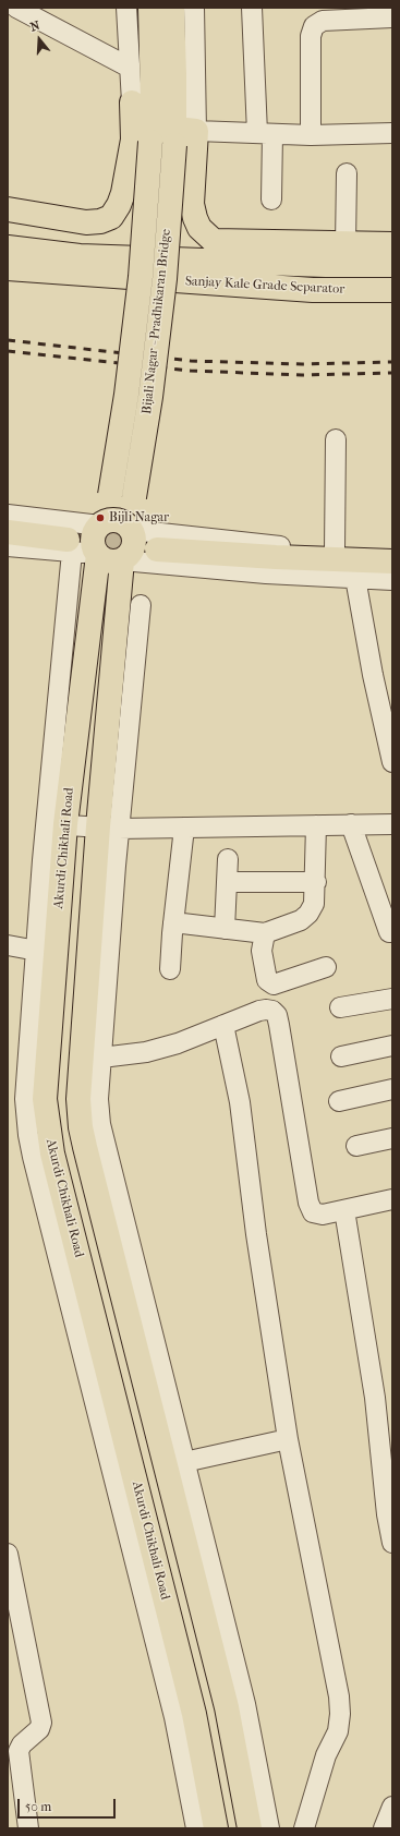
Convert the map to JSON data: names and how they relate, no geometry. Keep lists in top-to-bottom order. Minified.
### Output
{"streets":{"main road":["Sanjay Kale Grade Separator","Bijali Nagar - Pradhikaran Bridge","Akurdi Chikhali Road"]},"crossings":[["Bijali Nagar - Pradhikaran Bridge","Akurdi Chikhali Road"]],"places":["Bijli Nagar"],"scale_bar":"50 m","north":"top"}
